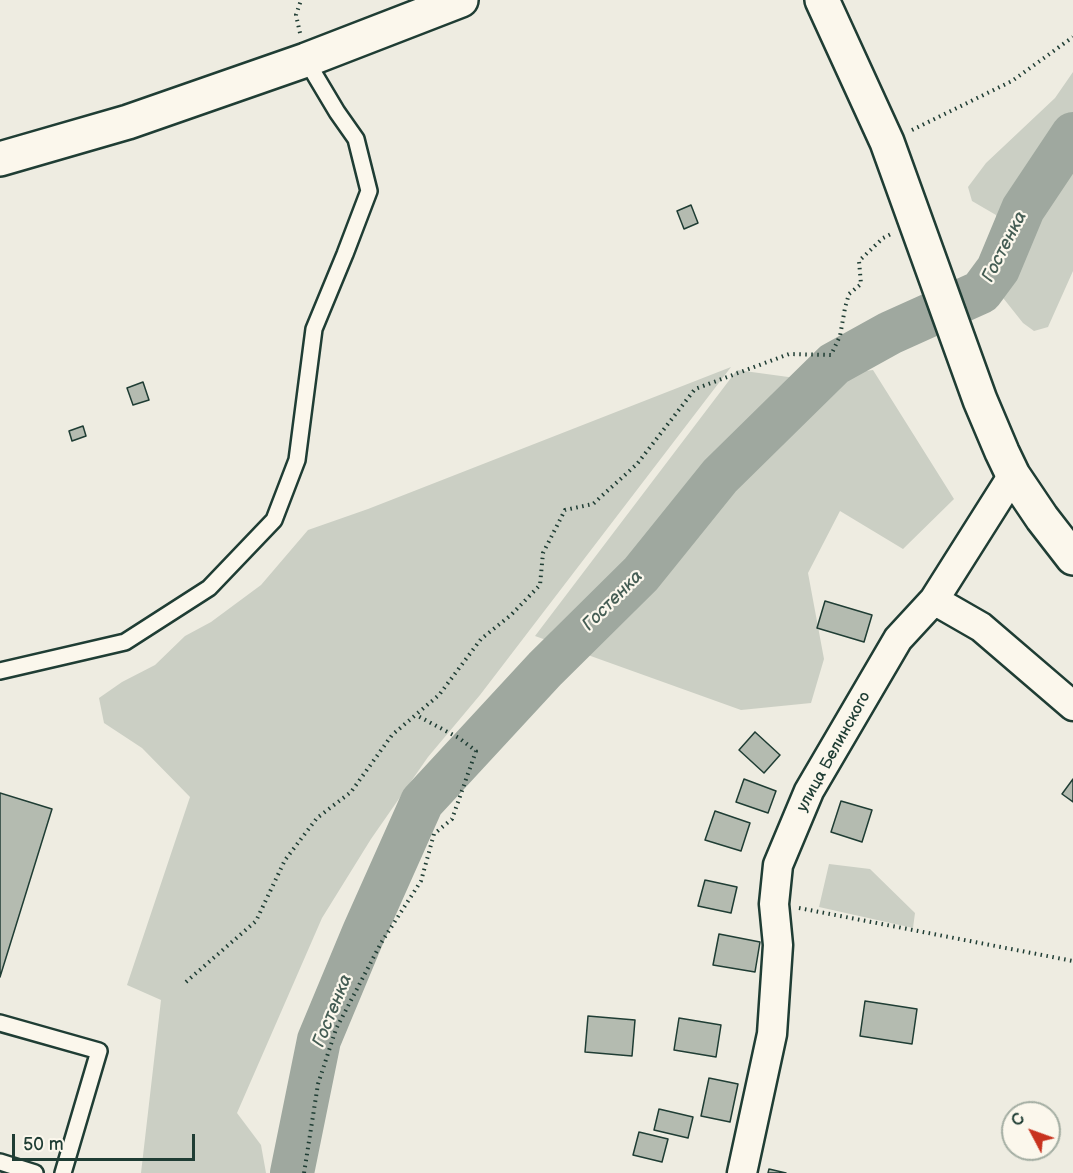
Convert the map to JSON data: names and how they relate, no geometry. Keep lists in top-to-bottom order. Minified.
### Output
{"streets":{"street":["улица Белинского"]},"water":["Гостенка"],"scale_bar":"50 m","north":"top left"}
